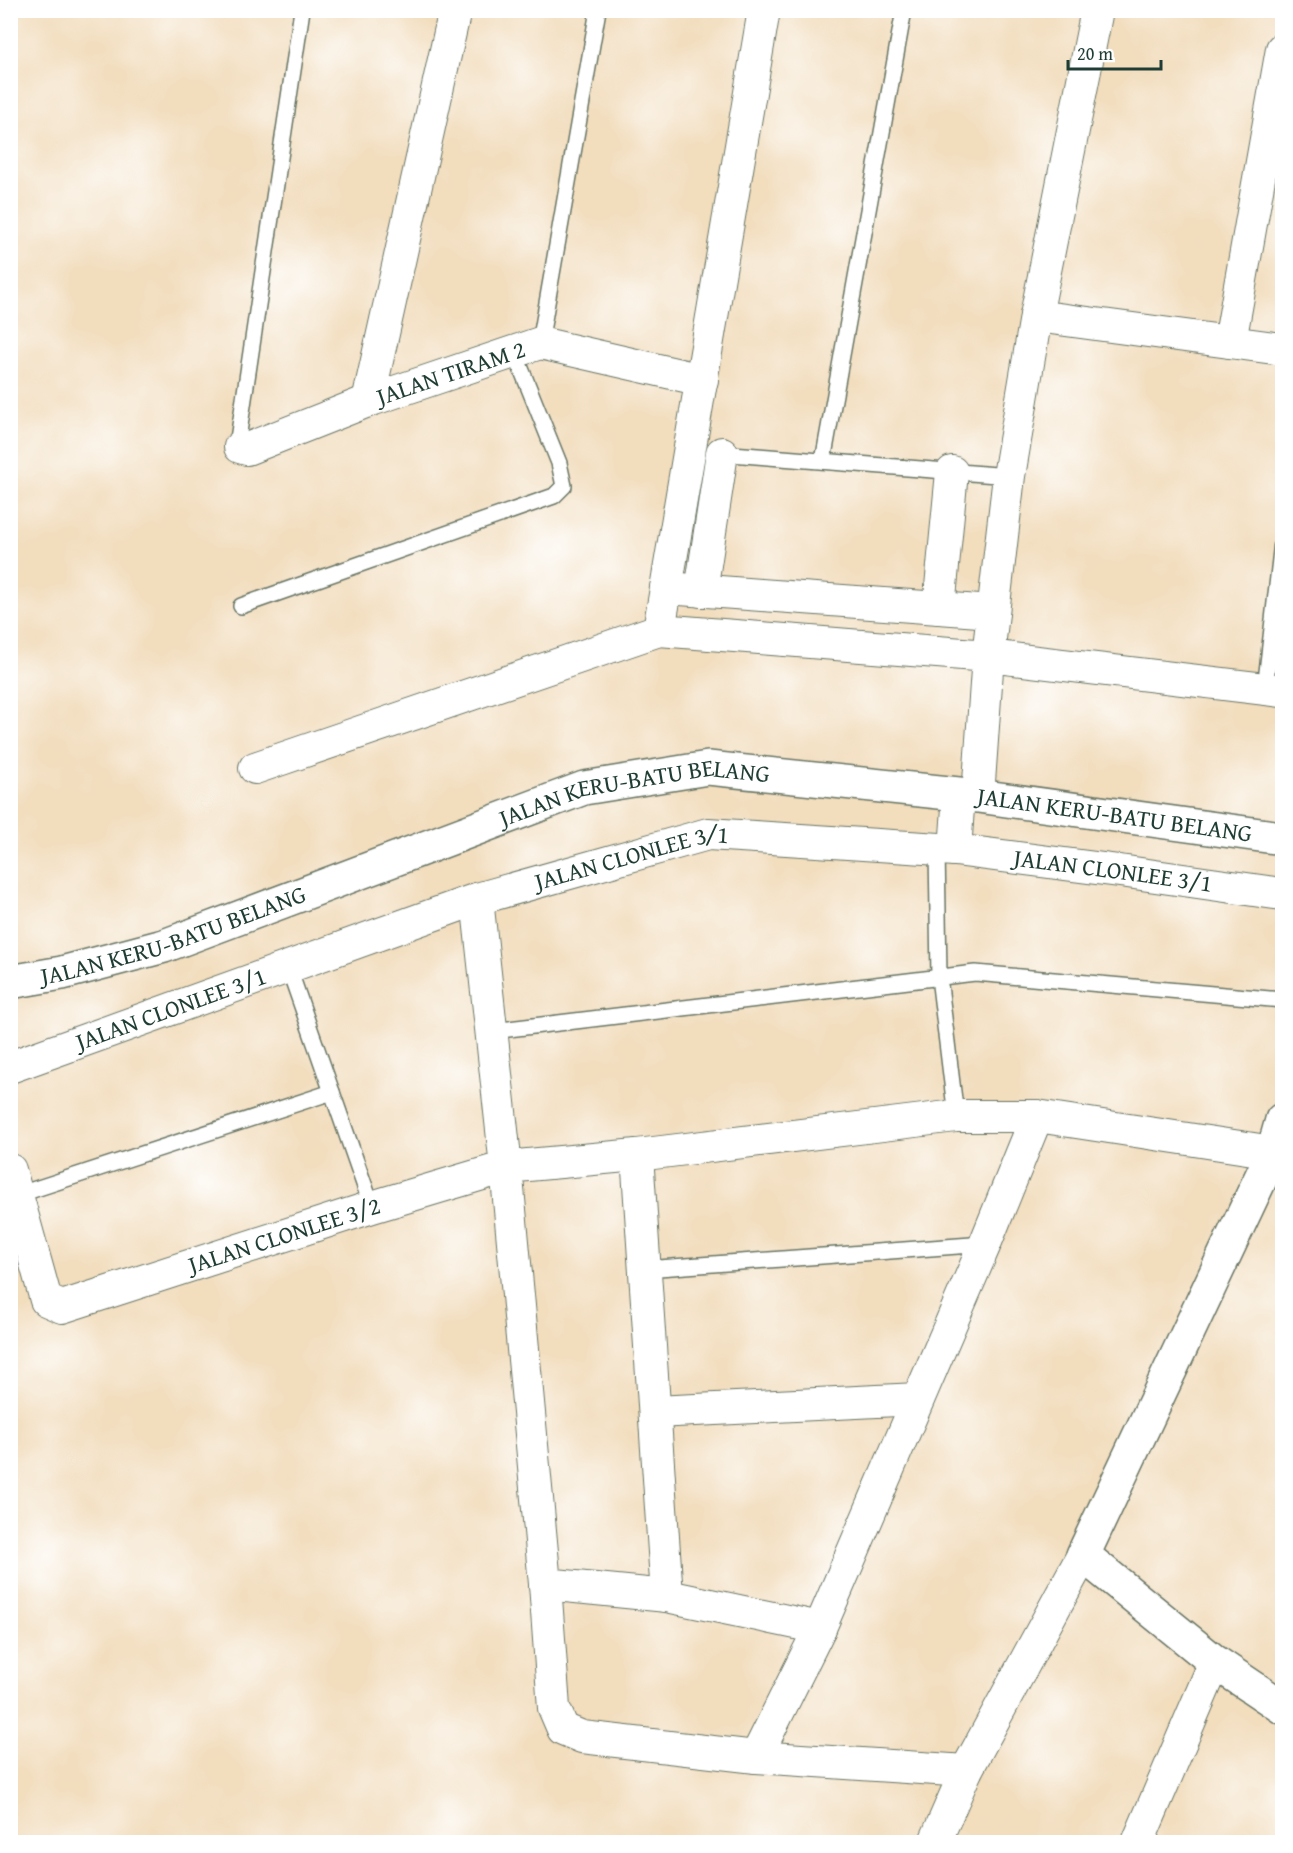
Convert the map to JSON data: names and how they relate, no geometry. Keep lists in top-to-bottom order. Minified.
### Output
{"streets":{"street":["JALAN TIRAM 2","JALAN KERU-BATU BELANG","JALAN CLONLEE 3/1","JALAN CLONLEE 3/2"]},"scale_bar":"20 m"}
